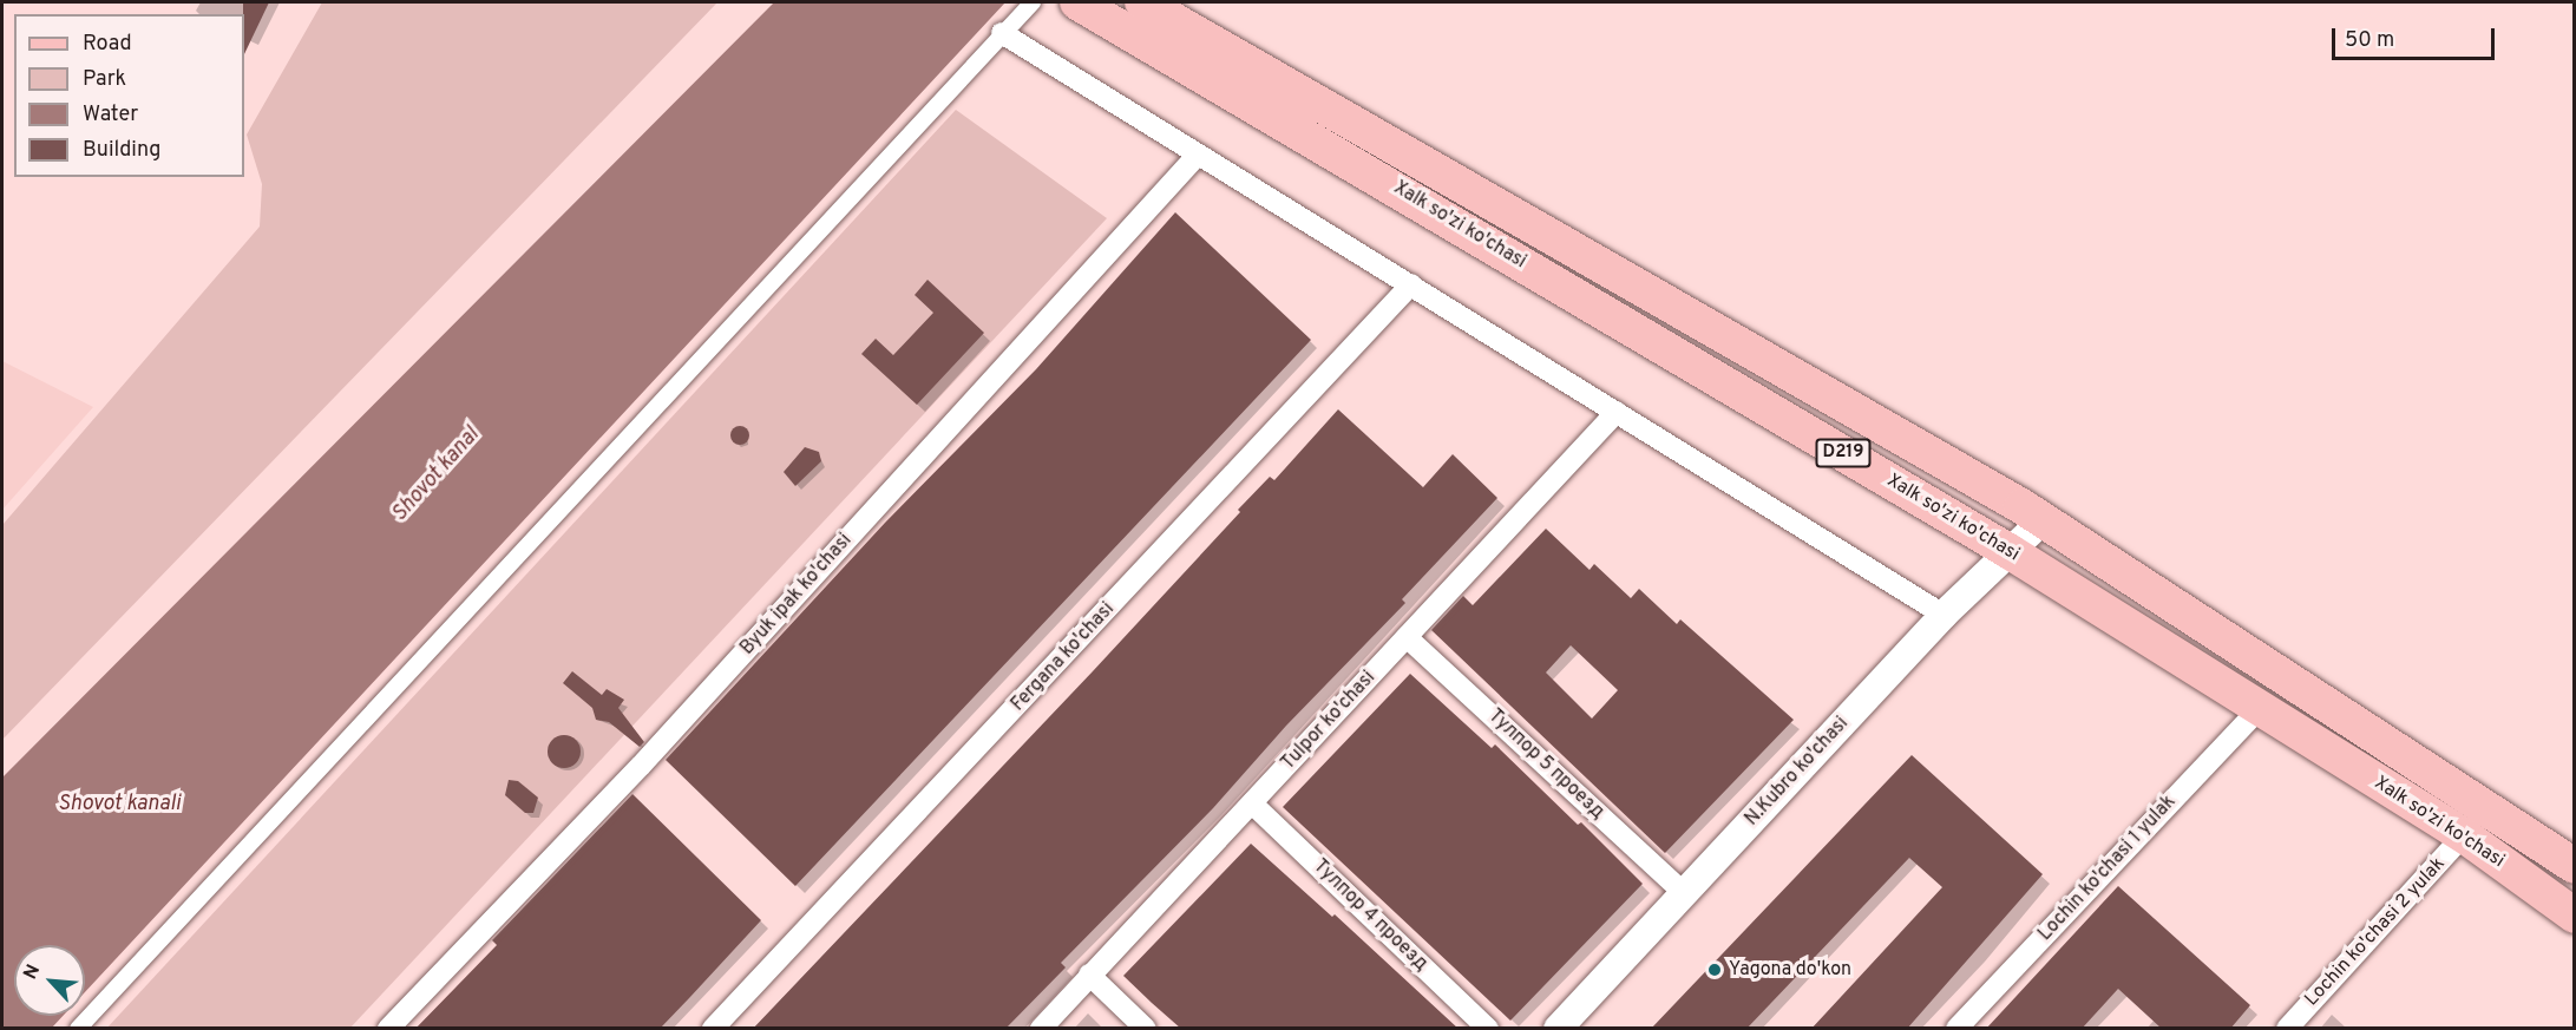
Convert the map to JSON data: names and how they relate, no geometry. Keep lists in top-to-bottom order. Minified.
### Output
{"streets":{"main road":["Xalk so'zi ko'chasi","D219"],"street":["Byuk ipak ko'chasi","Fergana ko'chasi","Tulpor ko'chasi","Тулпор 5 проезд","N.Kubro ko'chasi","Lochin ko'chasi 1 yulak","Тулпор 4 проезд","Lochin ko'chasi 2 yulak"]},"crossings":[["Xalk so'zi ko'chasi","N.Kubro ko'chasi"],["Xalk so'zi ko'chasi","Lochin ko'chasi 1 yulak"],["Xalk so'zi ko'chasi","Lochin ko'chasi 2 yulak"],["Tulpor ko'chasi","Тулпор 5 проезд"],["Tulpor ko'chasi","Тулпор 4 проезд"],["Тулпор 5 проезд","N.Kubro ko'chasi"]],"water":["Shovot kanal","Shovot kanali"],"places":["Yagona do'kon"],"legend":["Road","Park","Water","Building"],"scale_bar":"50 m","north":"top left"}
